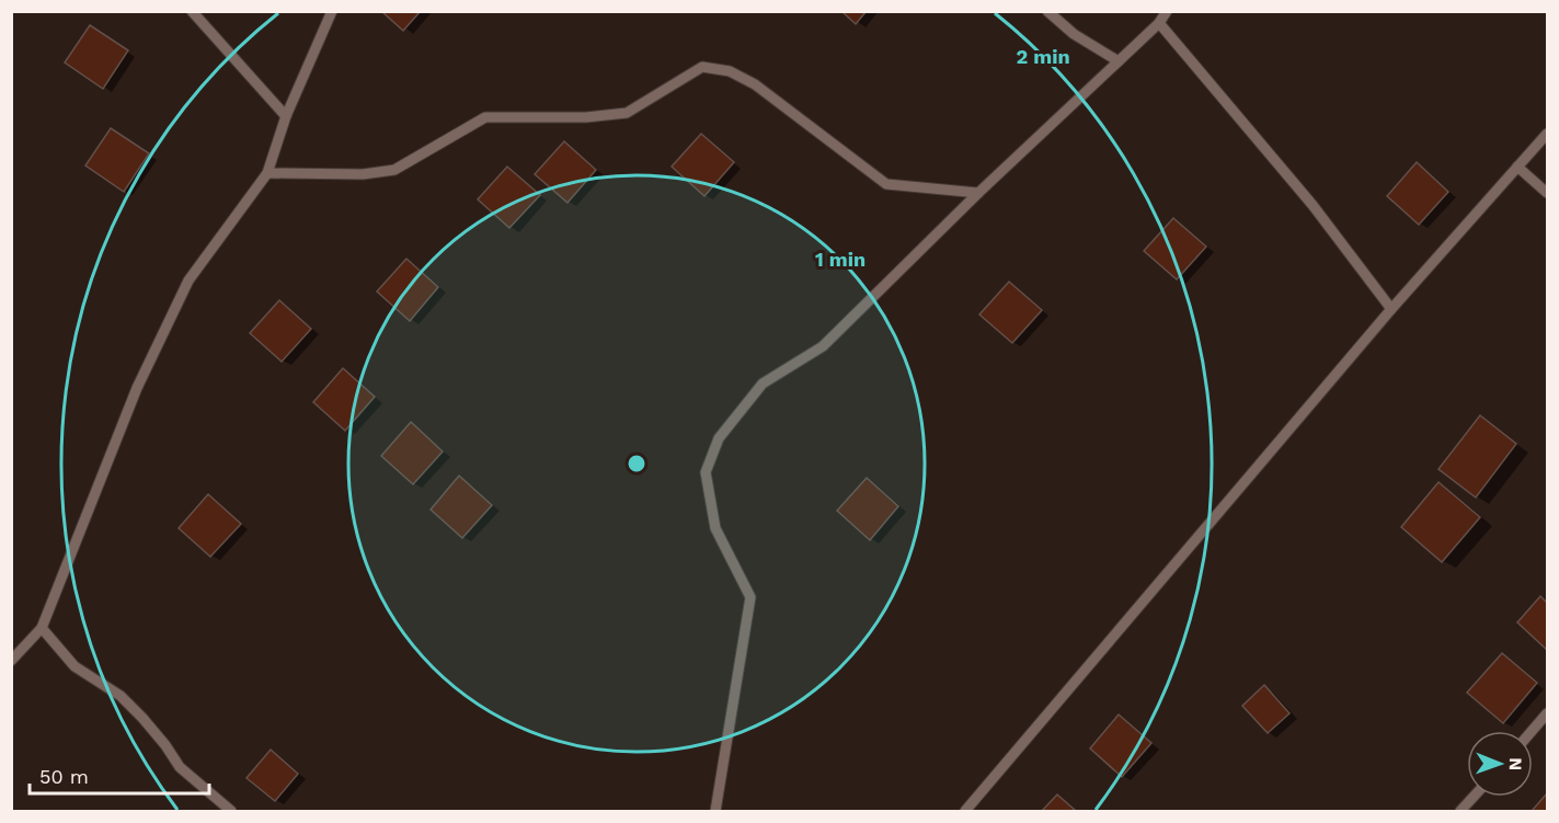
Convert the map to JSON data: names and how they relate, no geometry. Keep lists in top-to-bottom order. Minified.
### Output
{"scale_bar":"50 m","north":"right","rings":["2 min","1 min"]}
